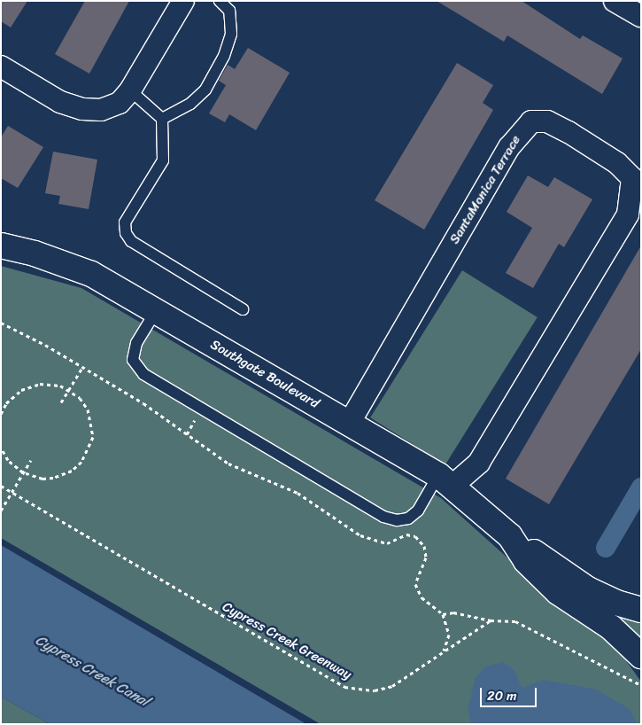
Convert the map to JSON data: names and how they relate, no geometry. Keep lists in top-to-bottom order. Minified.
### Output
{"streets":{"street":["SantaMonica Terrace","Southgate Boulevard"],"path":["Cypress Creek Greenway"]},"crossings":[["SantaMonica Terrace","Southgate Boulevard"]],"water":["Cypress Creek Canal"],"scale_bar":"20 m"}
